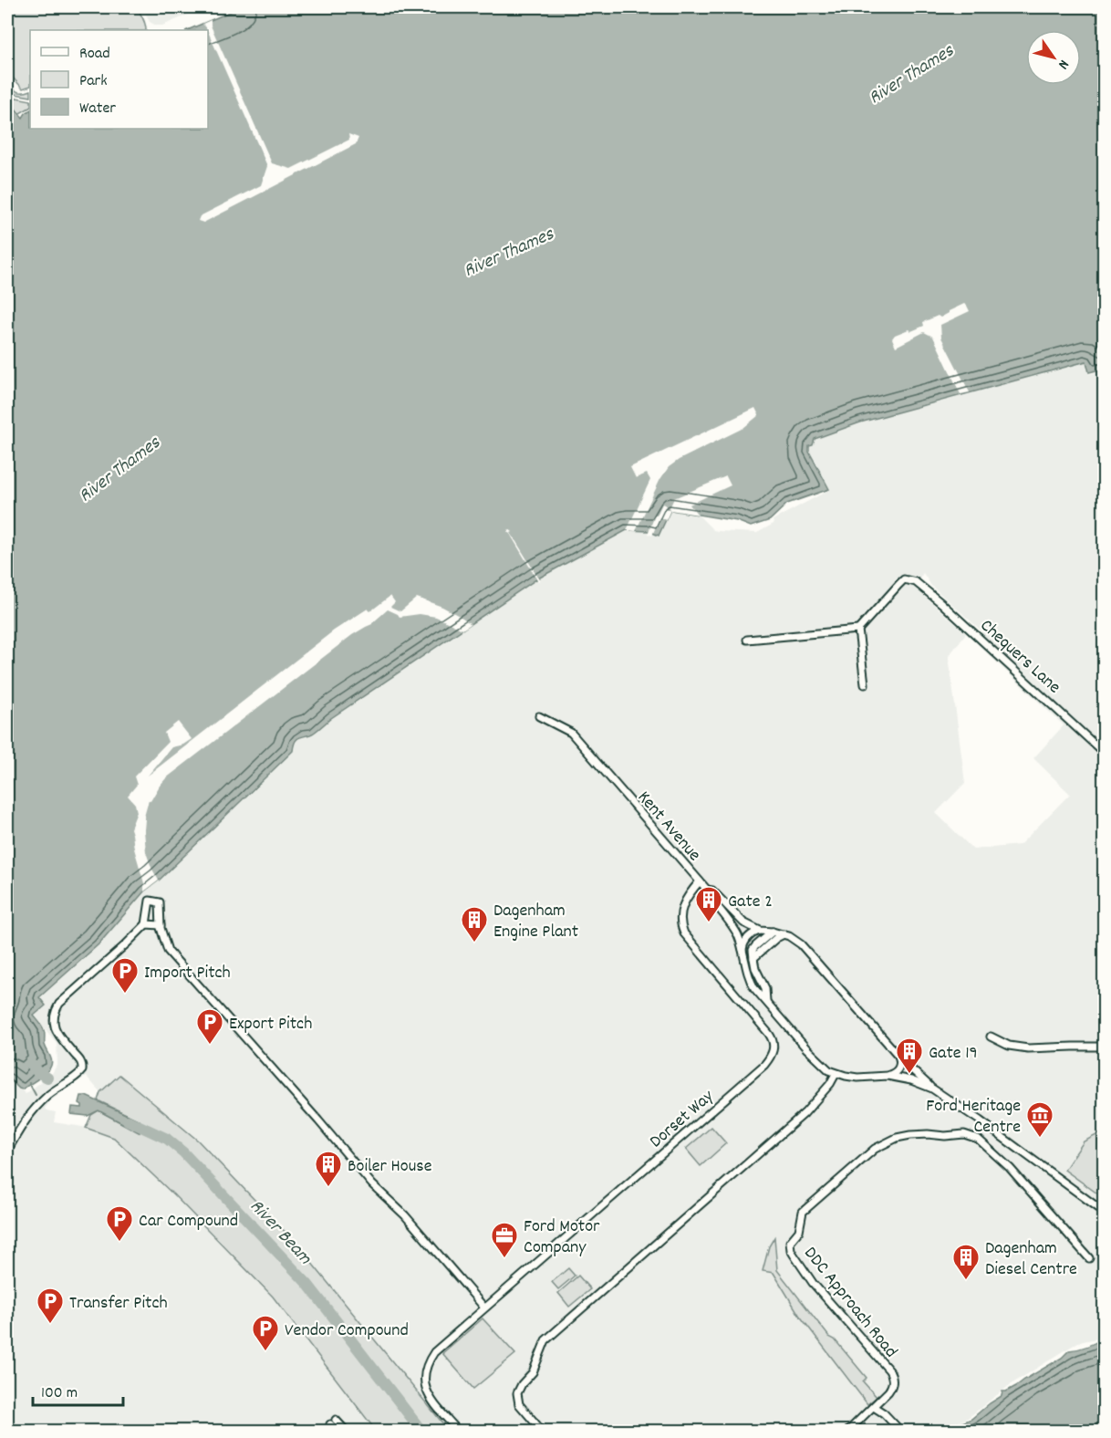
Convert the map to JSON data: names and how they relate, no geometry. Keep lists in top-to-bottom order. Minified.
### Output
{"streets":{"street":["Chequers Lane","Kent Avenue","Dorset Way","DDC Approach Road"]},"crossings":[["Kent Avenue","Dorset Way"]],"water":["River Thames","River Beam"],"places":{"building":["Gate 2","Dagenham Engine Plant","Gate 19","Boiler House","Dagenham Diesel Centre"],"parking":["Import Pitch","Export Pitch","Car Compound","Transfer Pitch","Vendor Compound"],"museum":["Ford Heritage Centre"],"office":["Ford Motor Company"]},"legend":["Road","Park","Water"],"scale_bar":"100 m","north":"bottom right"}
